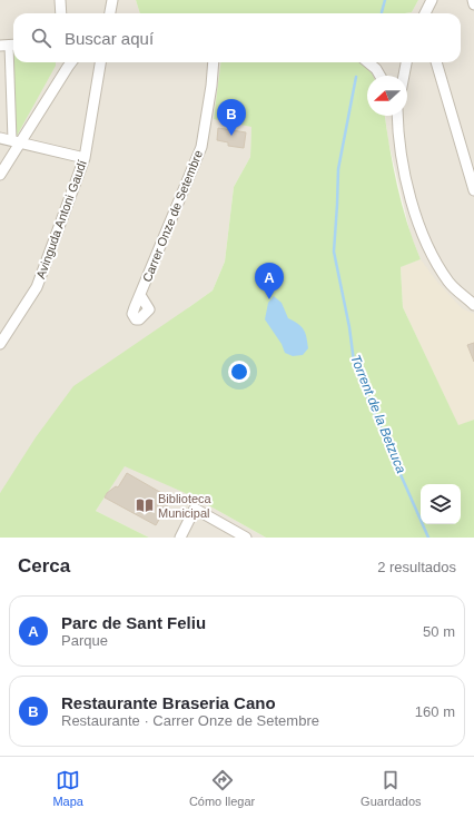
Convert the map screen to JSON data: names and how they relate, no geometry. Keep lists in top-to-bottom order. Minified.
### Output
{"streets":{"street":["Carrer Onze de Setembre","Avinguda Antoni Gaudí"]},"water":["Torrent de la Betzuca"],"places":{"library":["Biblioteca Municipal"]},"north":"left","page":{"search":"Buscar aquí","pins":["B","A"],"heading":["Cerca","2 resultados"],"list":[{"mark":"A","name":"Parc de Sant Feliu","note":"Parque","value":"50 m"},{"mark":"B","name":"Restaurante Braseria Cano","note":"Restaurante · Carrer Onze de Setembre","value":"160 m"}],"nav":["Mapa","Cómo llegar","Guardados"]}}
